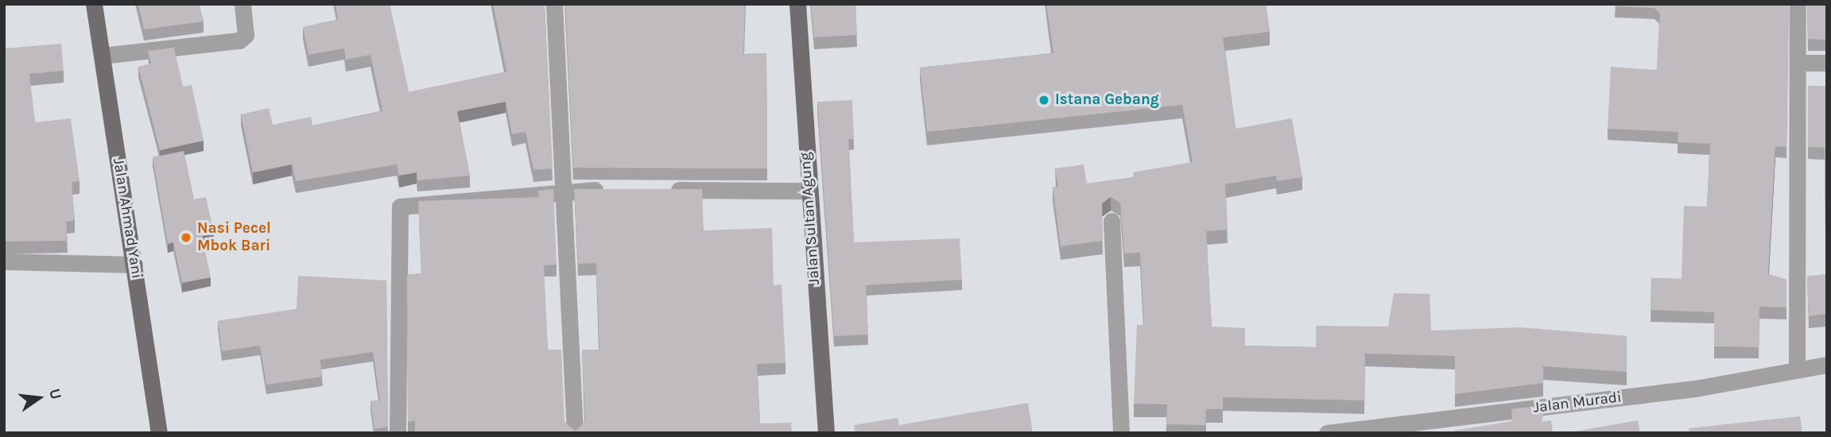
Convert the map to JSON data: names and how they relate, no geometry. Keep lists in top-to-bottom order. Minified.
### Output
{"streets":{"main road":["Jalan Ahmad Yani","Jalan Sultan Agung"],"street":["Jalan Muradi"]},"places":["Istana Gebang","Nasi Pecel Mbok Bari"],"north":"right"}
